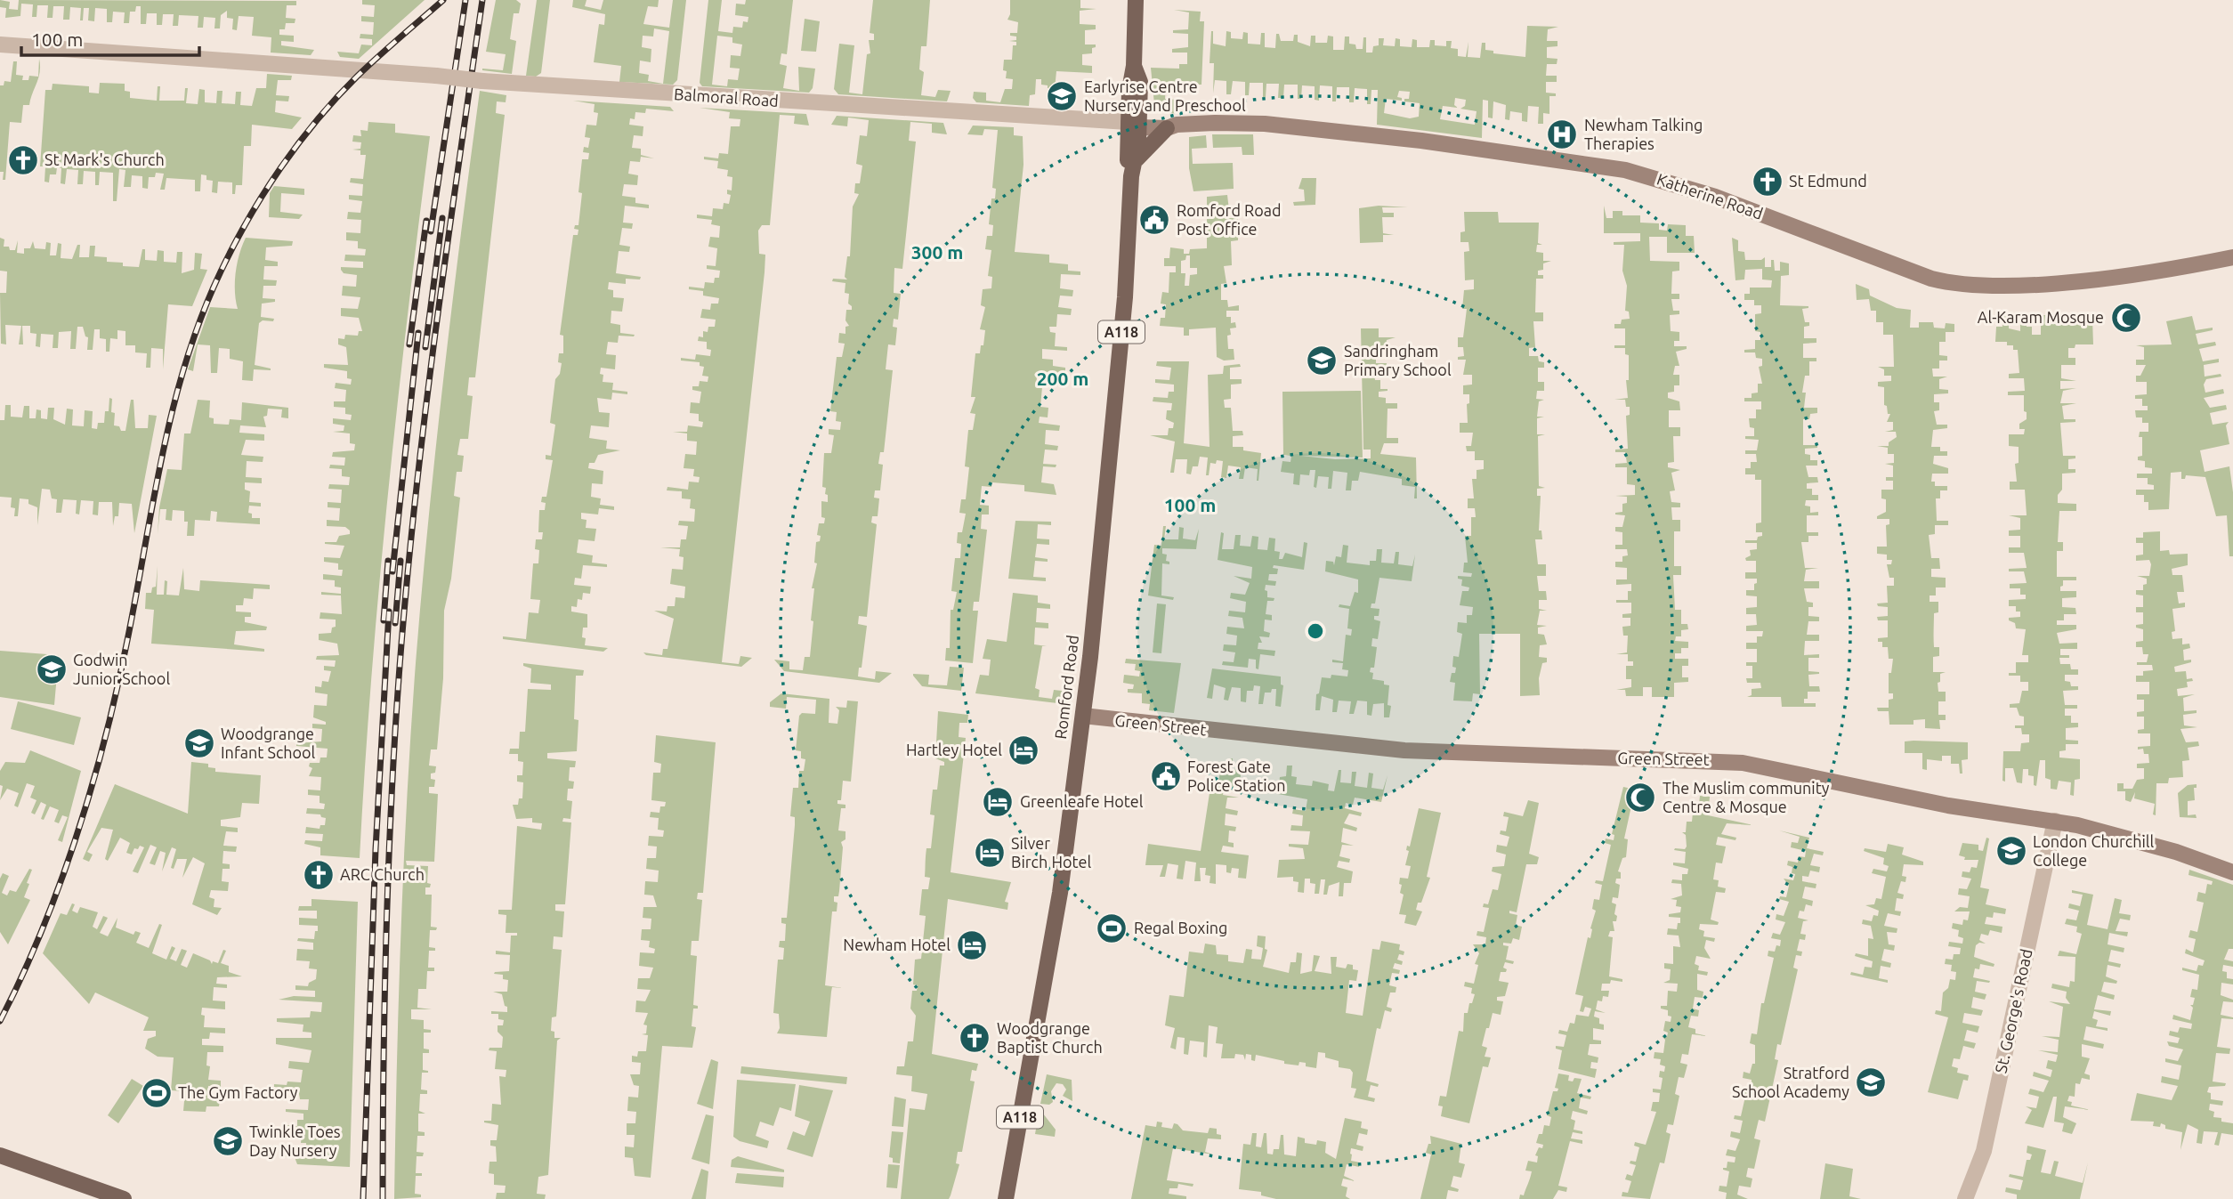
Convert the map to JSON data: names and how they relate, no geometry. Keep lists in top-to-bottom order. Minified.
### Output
{"streets":{"main road":["Katherine Road","A118","Romford Road","Green Street"],"street":["Balmoral Road","St. George's Road"]},"crossings":[["Balmoral Road","Katherine Road"],["Balmoral Road","Romford Road"],["Katherine Road","Romford Road"],["Romford Road","Green Street"],["Green Street","St. George's Road"]],"places":{"school or university":["Earlyrise Centre Nursery and Preschool","Sandringham Primary School","Godwin Junior School","Woodgrange Infant School","London Churchill College","Stratford School Academy","Twinkle Toes Day Nursery"],"hospital":["Newham Talking Therapies"],"church":["St Mark's Church","St Edmund","ARC Church","Woodgrange Baptist Church"],"public building":["Romford Road Post Office","Forest Gate Police Station"],"mosque":["Al-Karam Mosque","The Muslim community Centre & Mosque"],"hotel":["Hartley Hotel","Greenleafe Hotel","Silver Birch Hotel","Newham Hotel"],"sports":["Regal Boxing","The Gym Factory"]},"scale_bar":"100 m","rings":["300 m","200 m","100 m"]}
